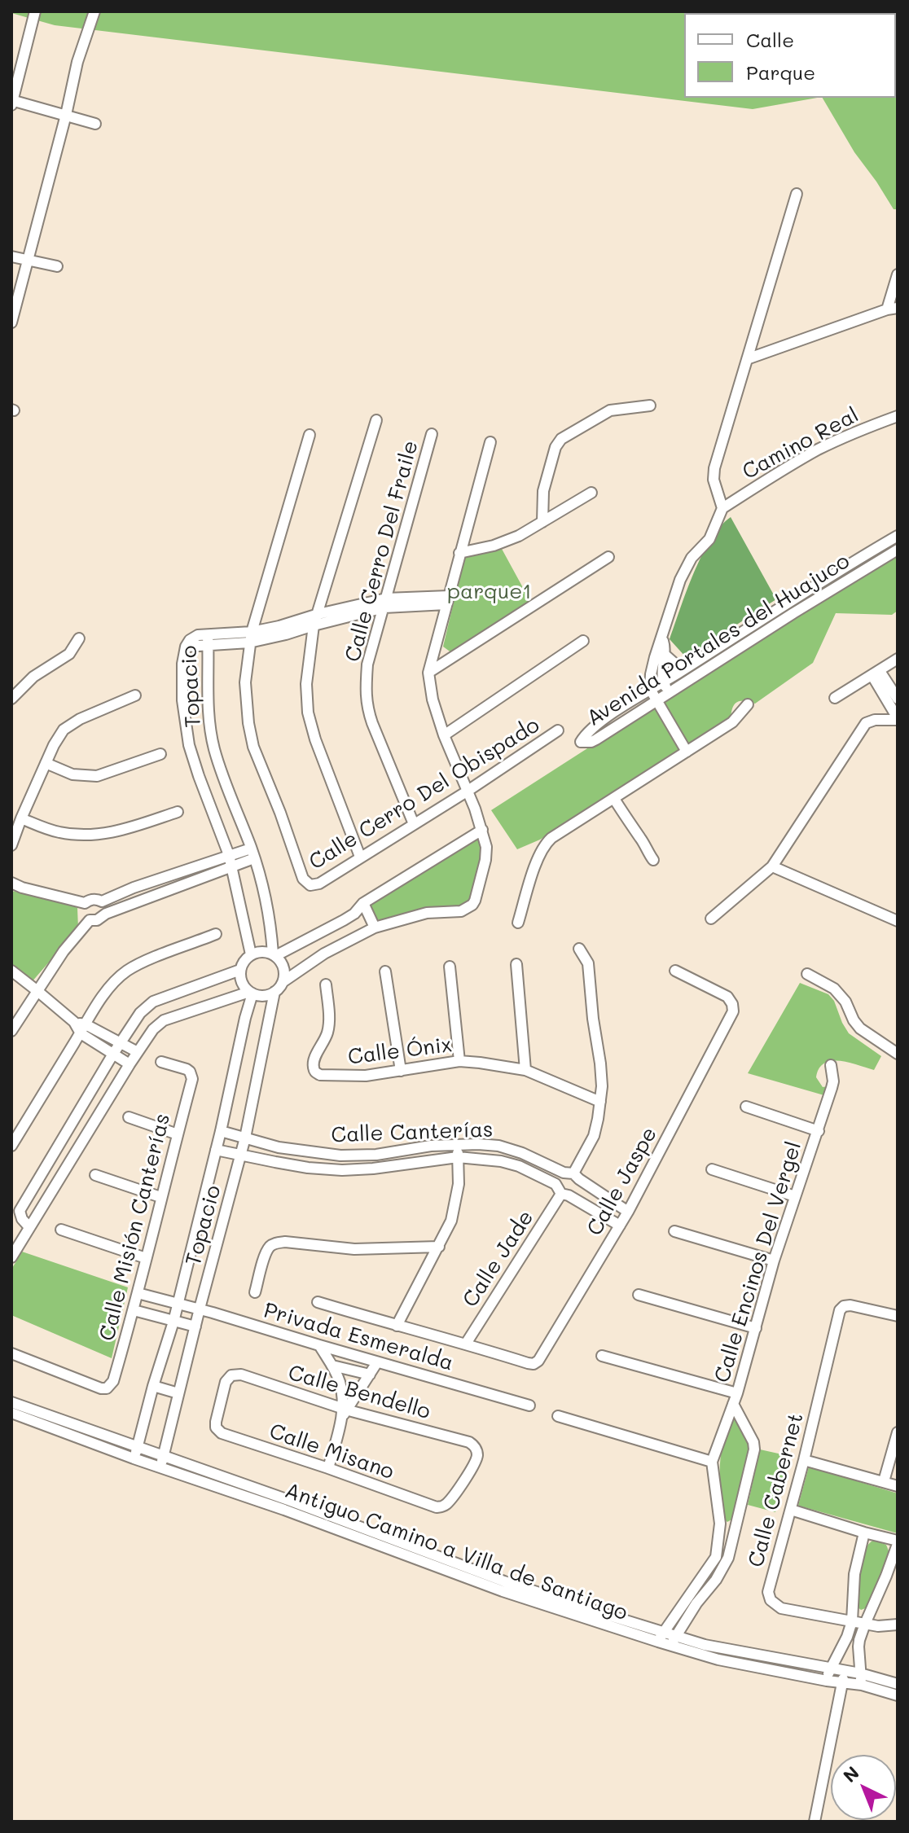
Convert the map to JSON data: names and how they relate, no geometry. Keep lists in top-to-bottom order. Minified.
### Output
{"streets":{"street":["Camino Real","Calle Cerro Del Fraile","Avenida Portales del Huajuco","Topacio","Calle Cerro Del Obispado","Calle Ónix","Calle Canterías","Calle Jaspe","Calle Misión Canterías","Calle Jade","Calle Encinos Del Vergel","Privada Esmeralda","Calle Bendello","Calle Misano","Calle Cabernet"]},"crossings":[["Calle Cerro Del Fraile","Calle Cerro Del Obispado"],["Topacio","Calle Canterías"],["Topacio","Privada Esmeralda"],["Calle Ónix","Calle Jade"],["Calle Canterías","Calle Jaspe"],["Calle Canterías","Calle Jade"],["Calle Jaspe","Calle Jade"],["Calle Misión Canterías","Privada Esmeralda"],["Calle Bendello","Calle Misano"]],"parks":["parque1"],"legend":["Calle","Parque"],"north":"top left"}
